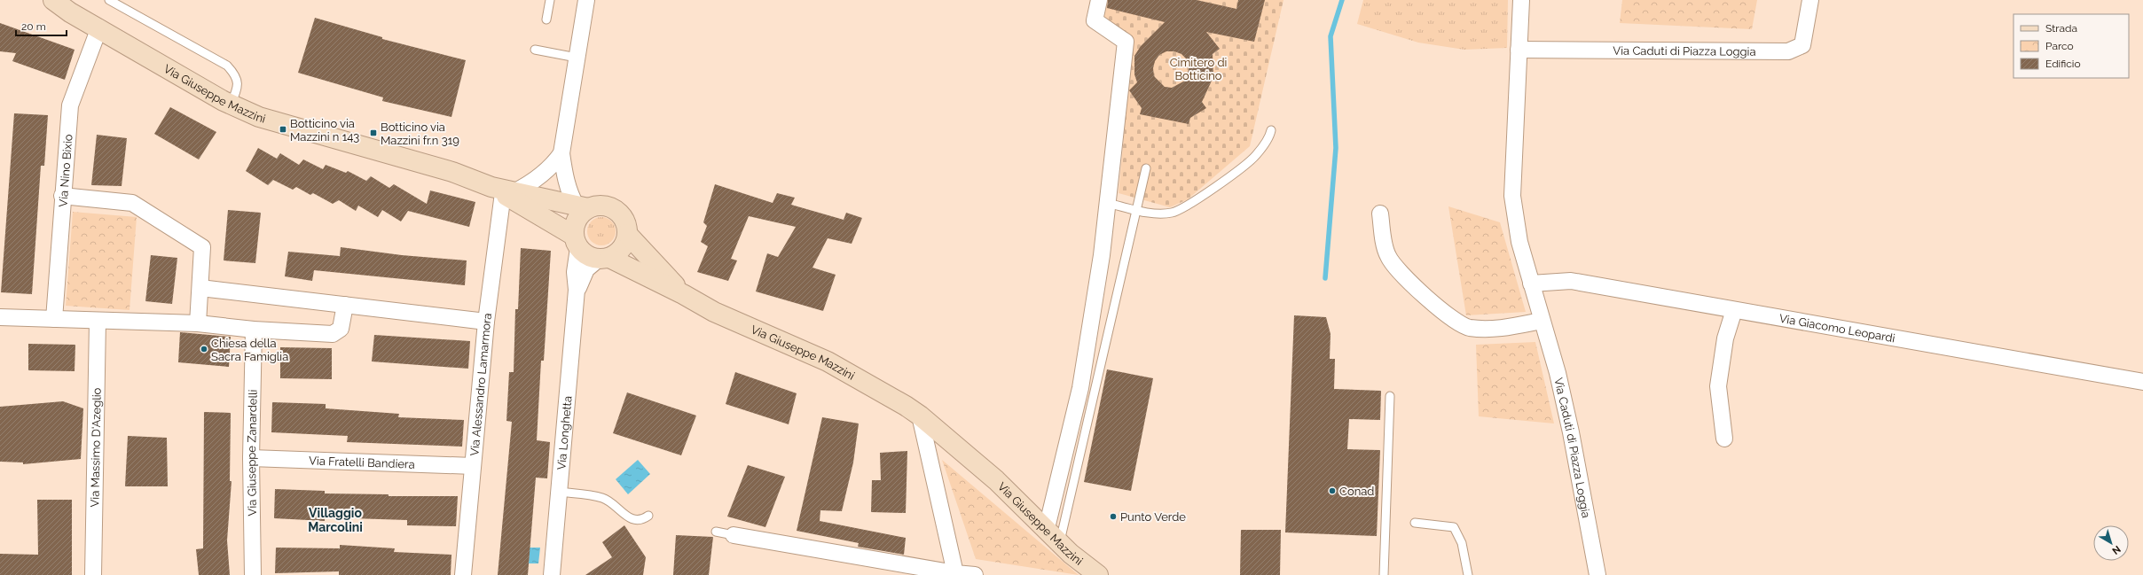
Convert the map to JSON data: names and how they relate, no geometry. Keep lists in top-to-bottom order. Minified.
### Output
{"streets":{"street":["Via Caduti di Piazza Loggia","Via Giuseppe Mazzini","Via Nino Bixio","Via Giacomo Leopardi","Via Alessandro Lamarmora","Via Longhetta","Via Massimo D'Azeglio","Via Giuseppe Zanardelli","Via Fratelli Bandiera"]},"crossings":[["Via Caduti di Piazza Loggia","Via Giacomo Leopardi"],["Via Giuseppe Mazzini","Via Nino Bixio"],["Via Giuseppe Mazzini","Via Alessandro Lamarmora"],["Via Giuseppe Mazzini","Via Longhetta"],["Via Alessandro Lamarmora","Via Fratelli Bandiera"],["Via Giuseppe Zanardelli","Via Fratelli Bandiera"]],"districts":["Villaggio Marcolini"],"parks":["Cimitero di Botticino"],"places":{"transit":["Botticino via Mazzini n 143","Botticino via Mazzini fr.n 319"],"other":["Chiesa della Sacra Famiglia","Conad","Punto Verde"]},"legend":["Strada","Parco","Edificio"],"scale_bar":"20 m","north":"bottom right"}
